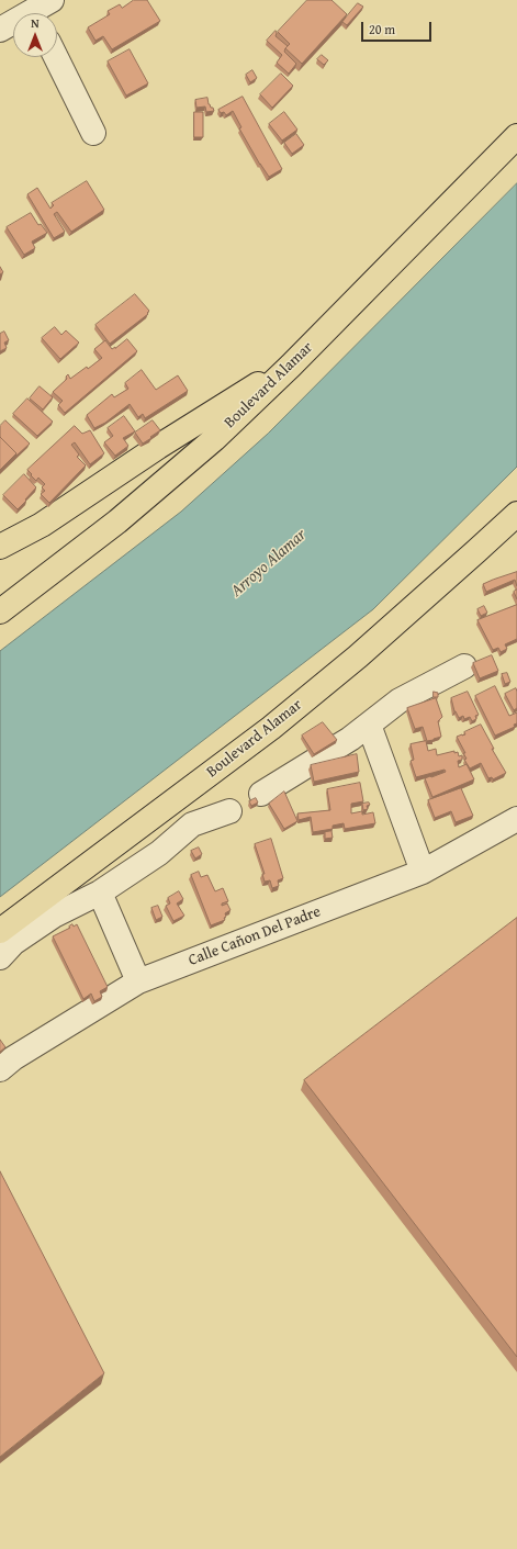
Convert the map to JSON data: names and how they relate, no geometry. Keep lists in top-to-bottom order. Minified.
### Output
{"streets":{"highway":["Boulevard Alamar"],"street":["Calle Cañon Del Padre"]},"water":["Arroyo Alamar"],"scale_bar":"20 m","north":"top"}
